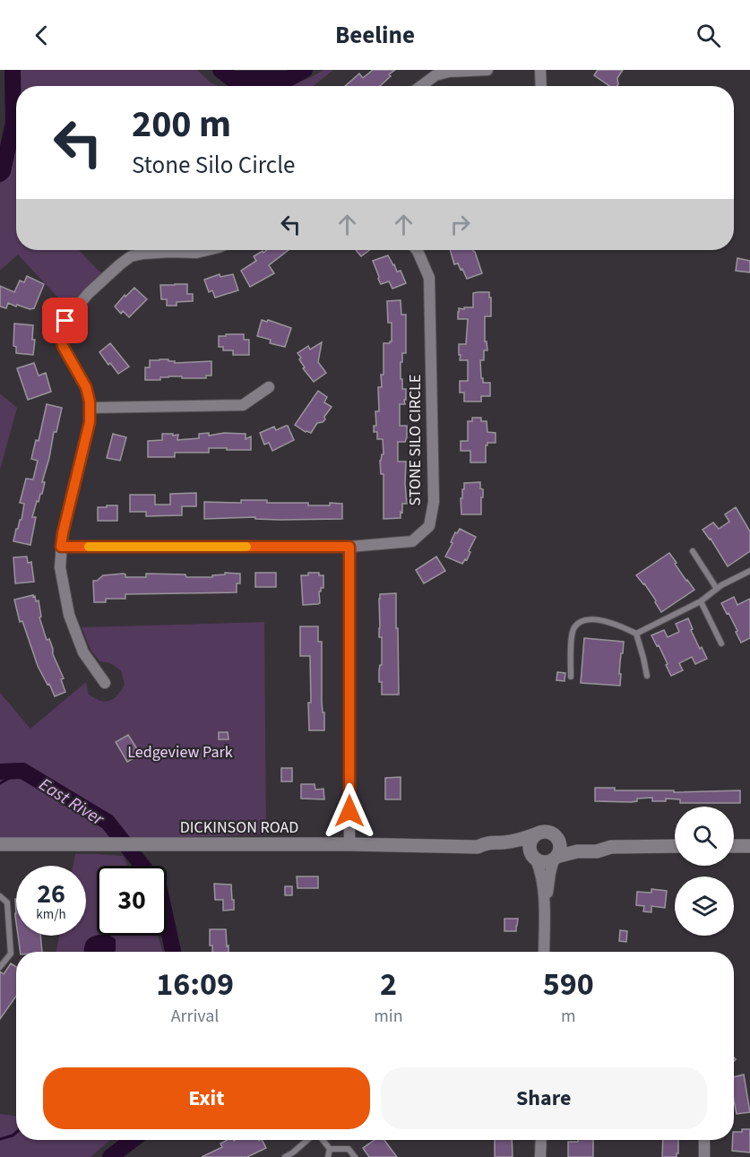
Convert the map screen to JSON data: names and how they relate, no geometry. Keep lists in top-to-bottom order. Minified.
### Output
{"streets":{"street":["STONE SILO CIRCLE","DICKINSON ROAD"]},"water":["East River"],"parks":["Ledgeview Park"],"page":{"header":"Beeline","turn":["200 m","Stone Silo Circle"],"speed":"26 km/h","limit":"30","eta":["16:09","Arrival","2","min","590","m"],"buttons":["Exit","Share"]}}
